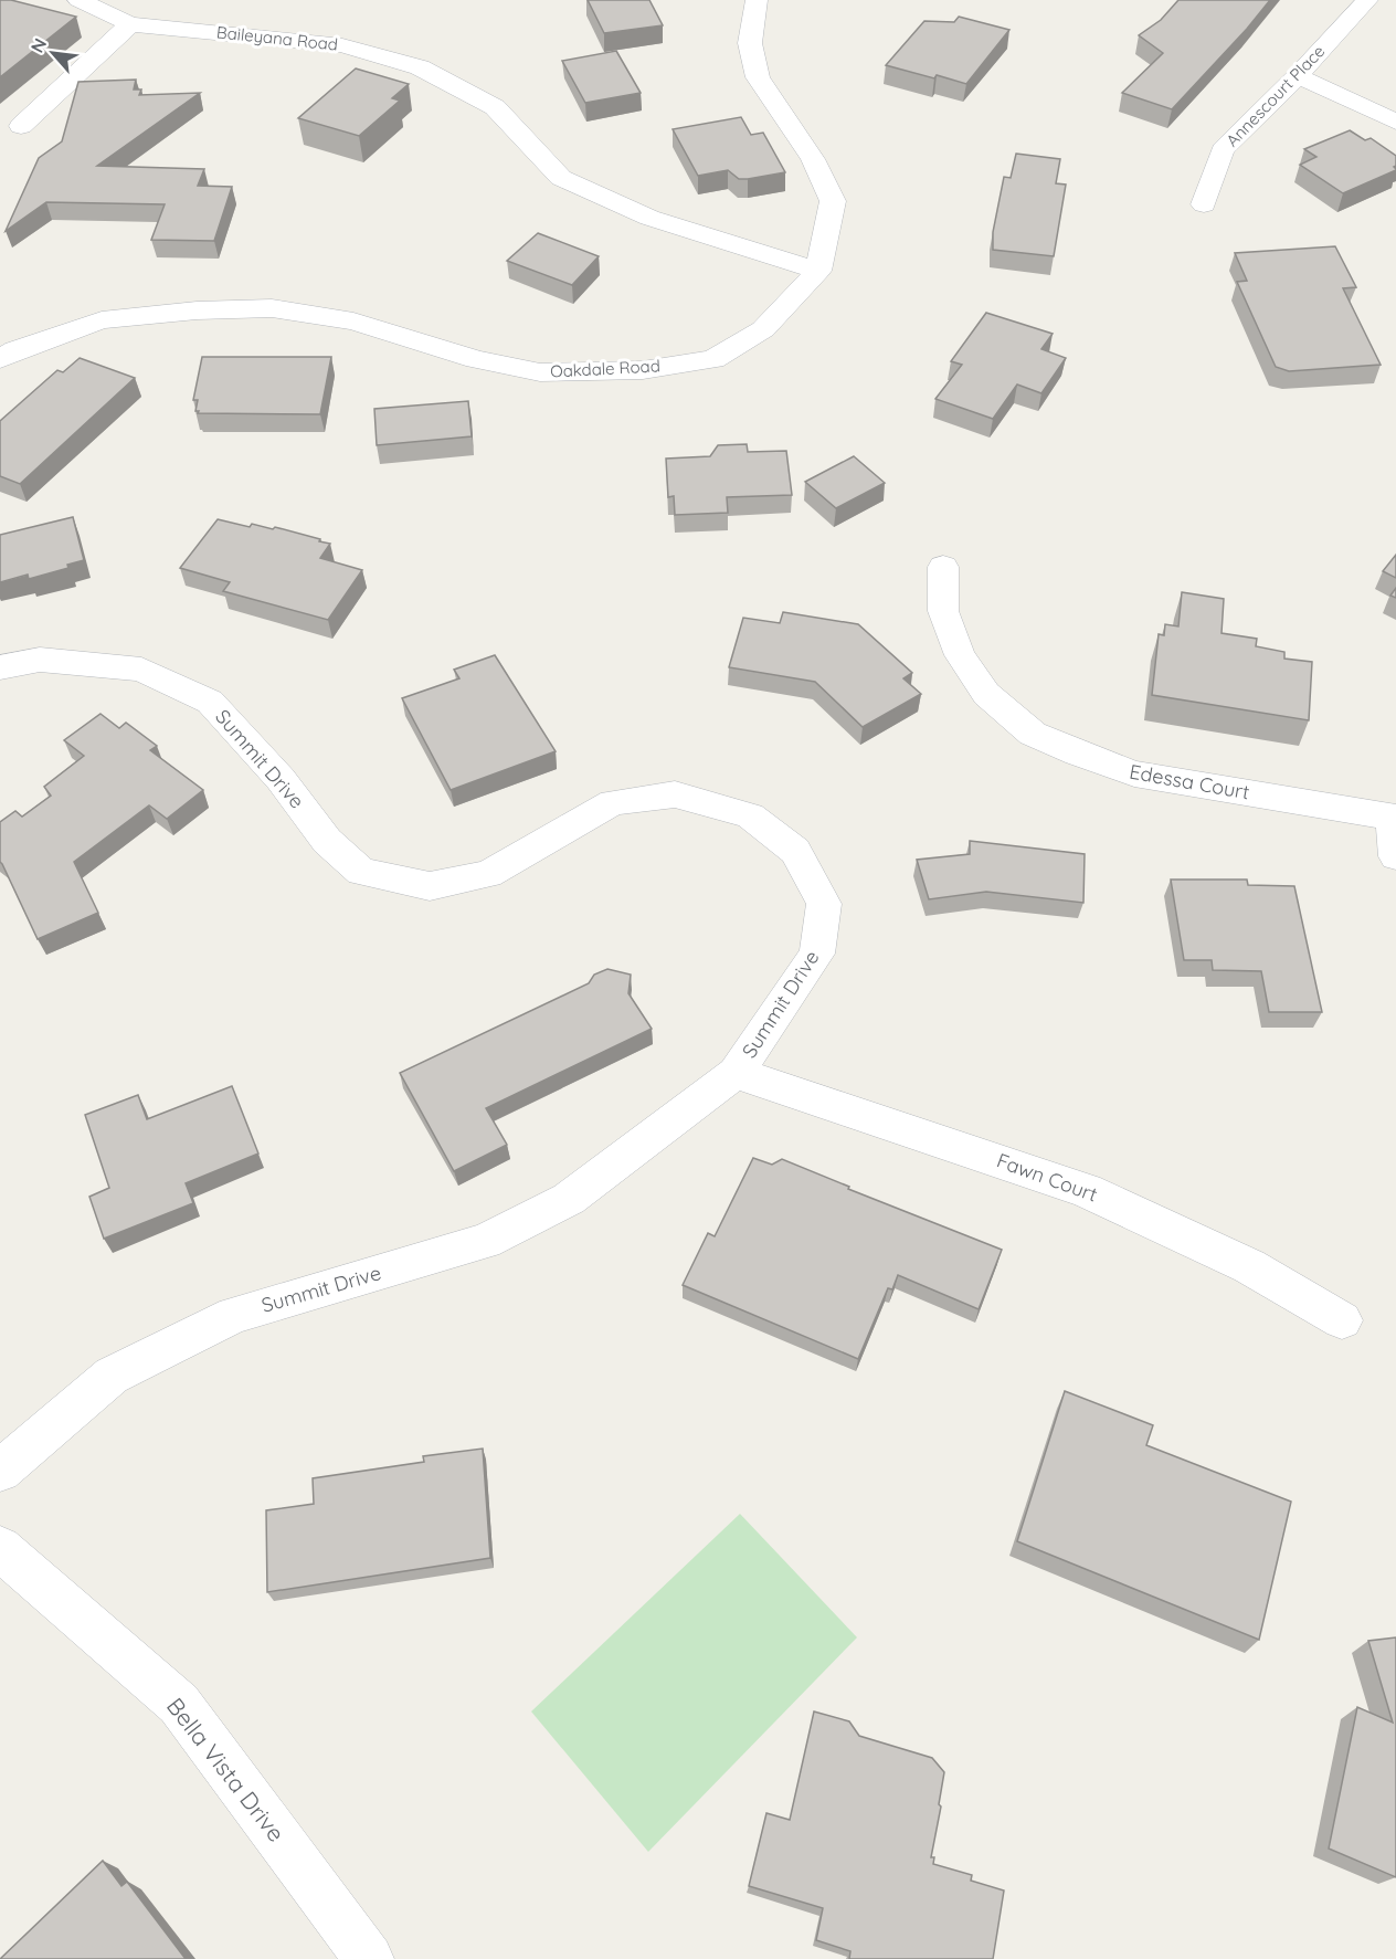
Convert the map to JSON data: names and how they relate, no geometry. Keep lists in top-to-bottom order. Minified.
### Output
{"streets":{"street":["Baileyana Road","Annescourt Place","Oakdale Road","Summit Drive","Edessa Court","Fawn Court","Bella Vista Drive"]},"crossings":[["Baileyana Road","Oakdale Road"],["Summit Drive","Fawn Court"]],"north":"top left"}
